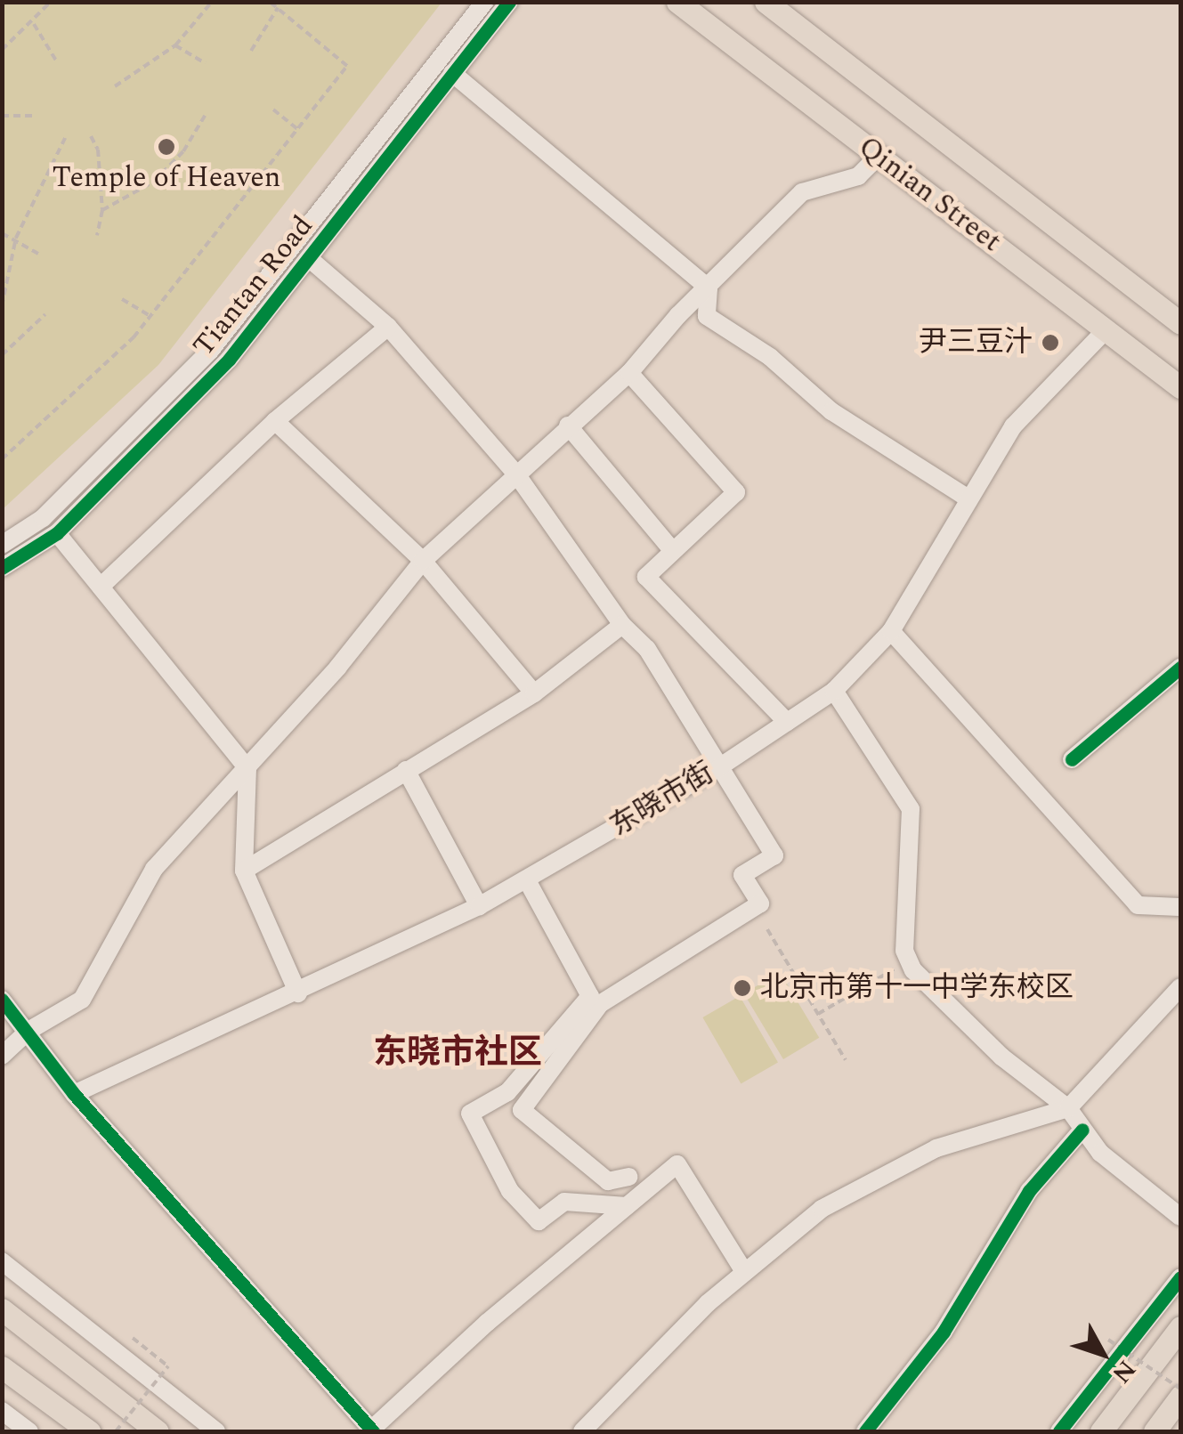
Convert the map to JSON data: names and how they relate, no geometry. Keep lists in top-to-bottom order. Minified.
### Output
{"streets":{"main road":["Qinian Street"],"street":["Tiantan Road","东晓市街"]},"crossings":[["Qinian Street","东晓市街"]],"districts":["东晓市社区"],"places":["Temple of Heaven","尹三豆汁","北京市第十一中学东校区"],"north":"bottom right"}
